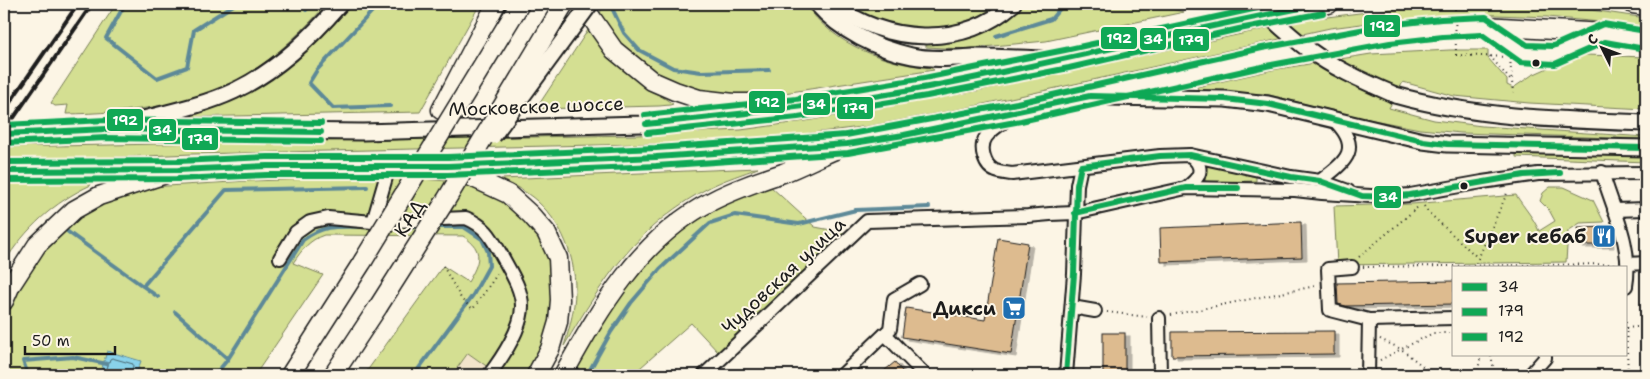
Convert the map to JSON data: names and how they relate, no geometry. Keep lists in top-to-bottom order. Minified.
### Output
{"streets":{"highway":["Московское шоссе","КАД"],"street":["Чудовская улица"]},"places":{"restaurant":["Super кебаб"],"supermarket":["Дикси"]},"lines":["transit line 34","transit line 192","transit line 179"],"legend":["34","179","192"],"scale_bar":"50 m","north":"top left"}
